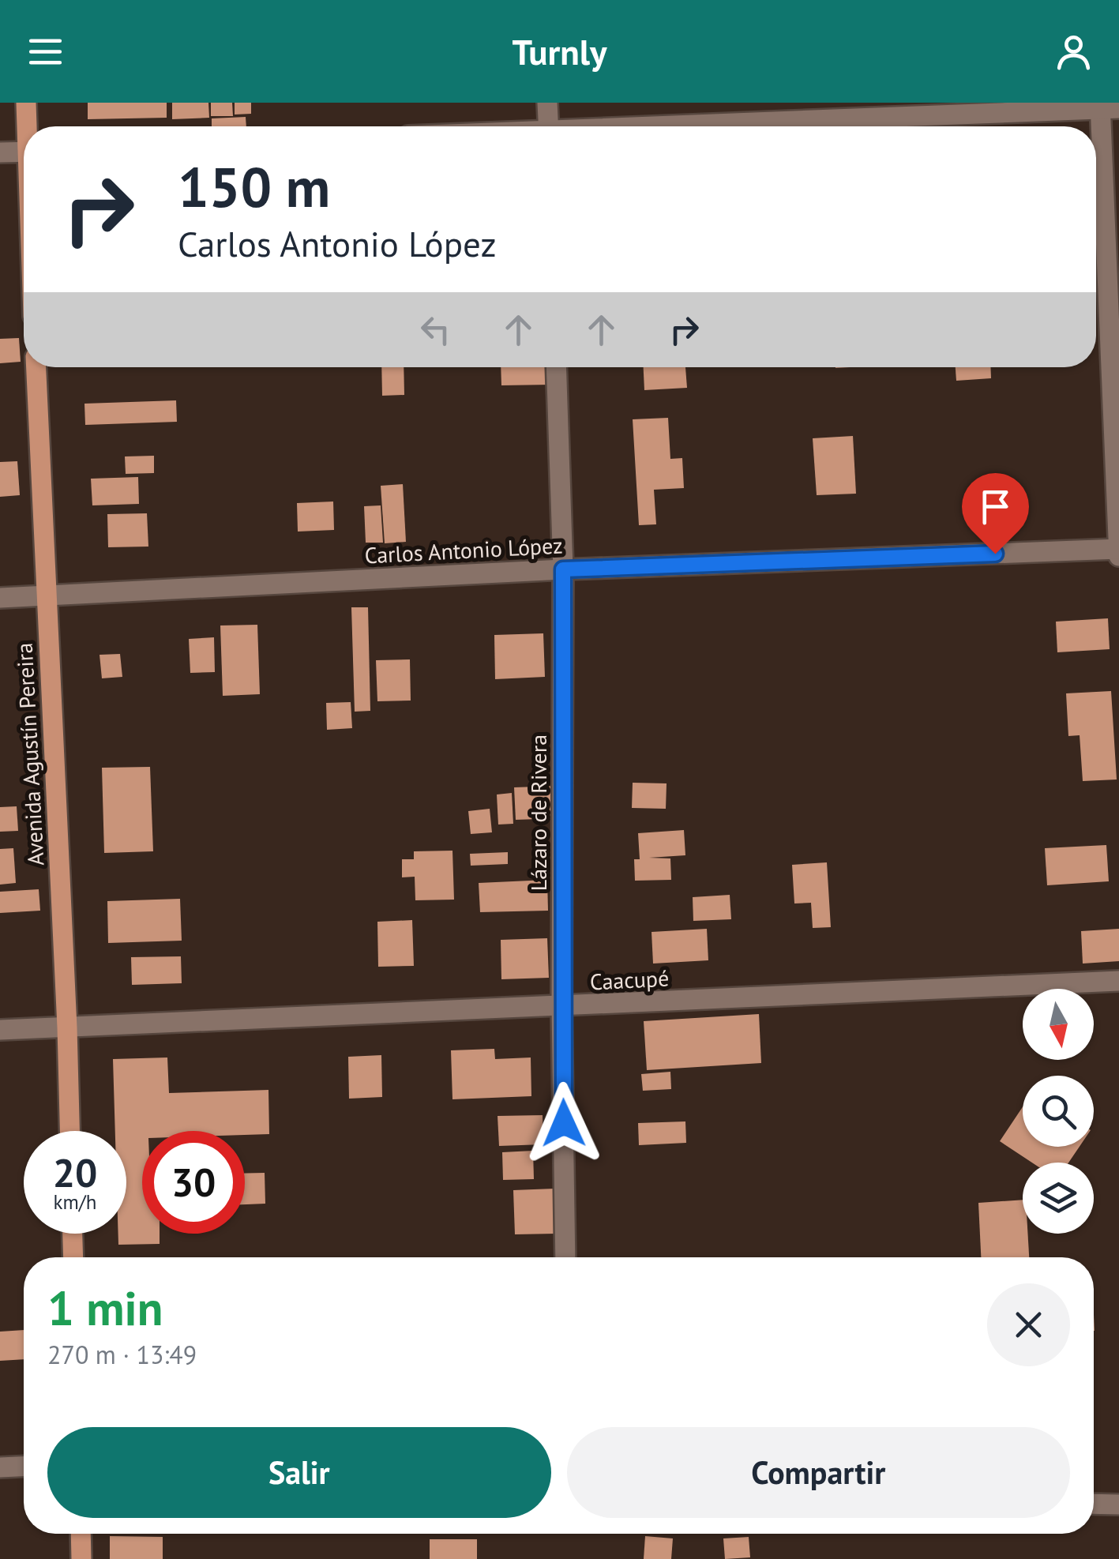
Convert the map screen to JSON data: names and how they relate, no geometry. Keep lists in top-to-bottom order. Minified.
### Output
{"streets":{"main road":["Avenida Agustín Pereira"],"street":["Carlos Antonio López","Lázaro de Rivera","Caacupé"]},"crossings":[["Carlos Antonio López","Avenida Agustín Pereira"],["Carlos Antonio López","Lázaro de Rivera"],["Avenida Agustín Pereira","Caacupé"],["Lázaro de Rivera","Caacupé"]],"north":"bottom","page":{"header":"Turnly","turn":["150 m","Carlos Antonio López"],"speed":"20 km/h","limit":"30","heading":["1 min","270 m · 13:49"],"buttons":["Salir","Compartir"]}}
